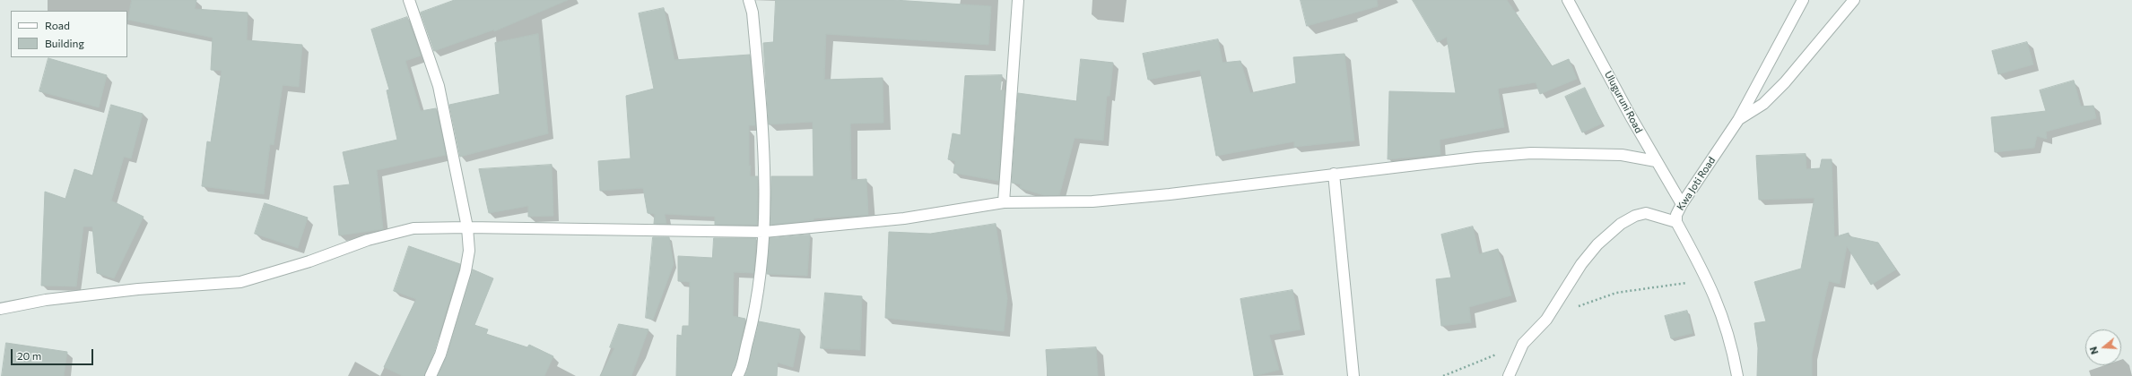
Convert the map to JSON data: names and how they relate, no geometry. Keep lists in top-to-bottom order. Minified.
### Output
{"streets":{"street":["Uluguruni Road","Kwa Joti Road"]},"crossings":[["Uluguruni Road","Kwa Joti Road"]],"legend":["Road","Building"],"scale_bar":"20 m","north":"left"}
